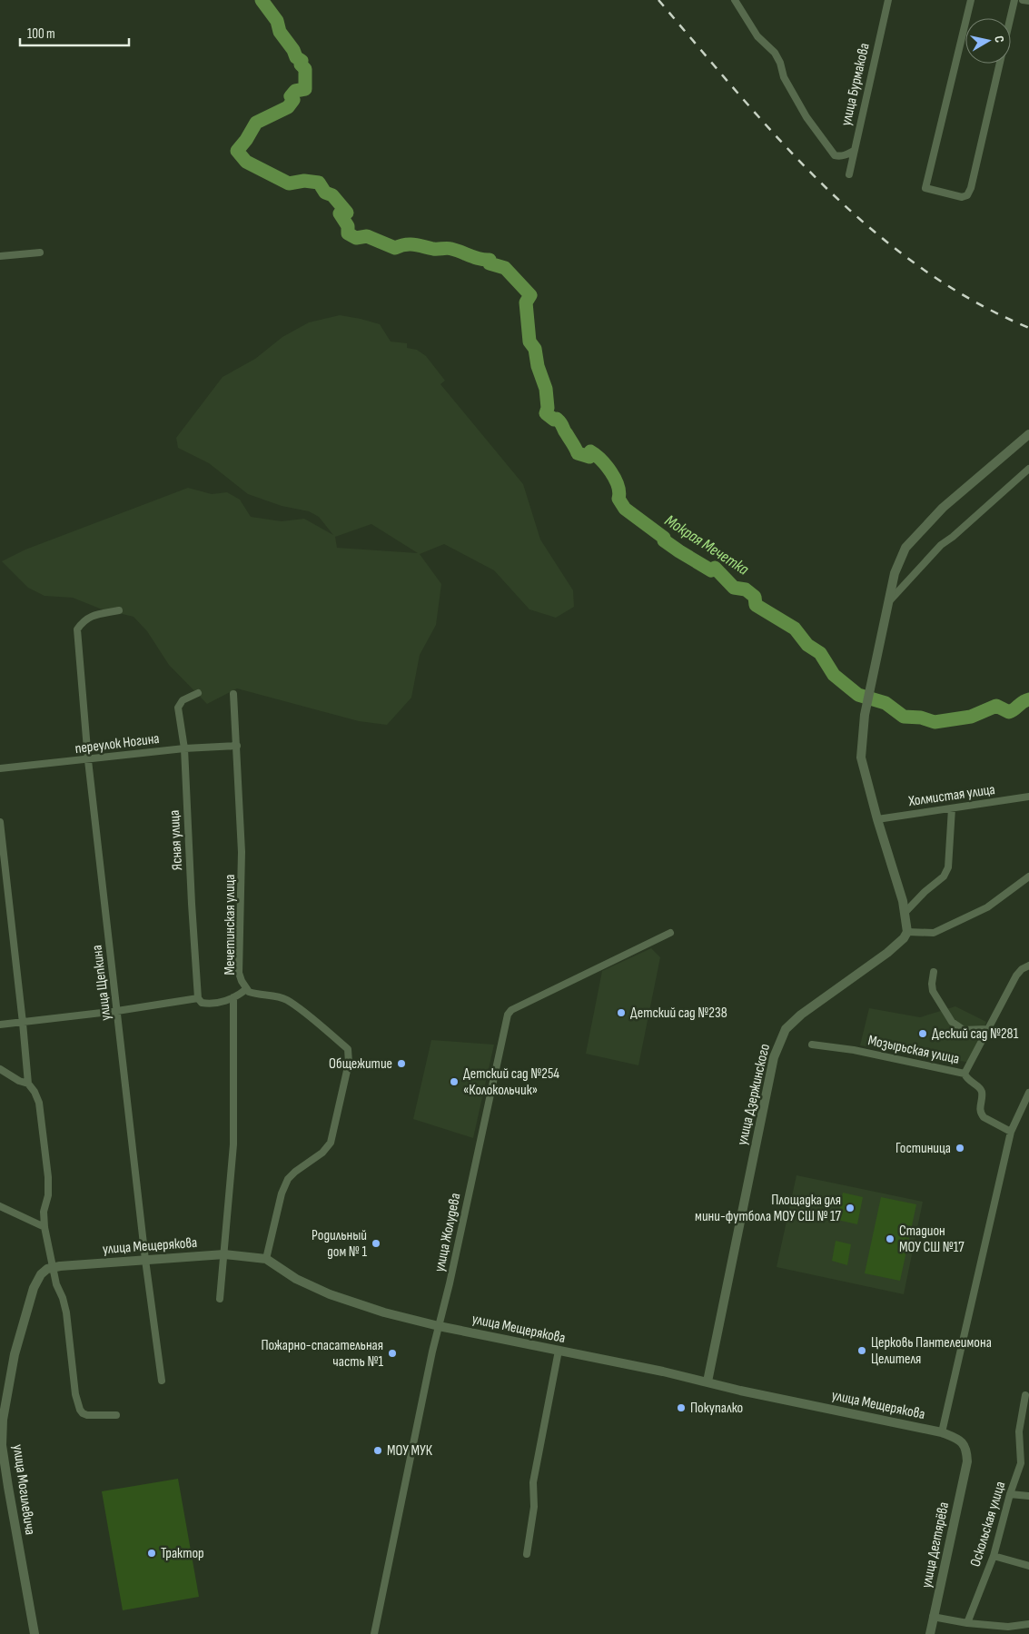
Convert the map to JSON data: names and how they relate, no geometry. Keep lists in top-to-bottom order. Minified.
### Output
{"streets":{"street":["улица Бурмакова","переулок Ногина","Холмистая улица","Ясная улица","Мечетинская улица","улица Щепкина","Мозырьская улица","улица Дзержинского","улица Жолудева","улица Мещерякова","улица Могилевича","Оскольская улица","улица Дегтярёва"]},"crossings":[["переулок Ногина","Ясная улица"],["переулок Ногина","Мечетинская улица"],["переулок Ногина","улица Щепкина"],["Мечетинская улица","улица Мещерякова"],["улица Щепкина","улица Мещерякова"],["улица Дзержинского","улица Мещерякова"],["улица Жолудева","улица Мещерякова"],["улица Мещерякова","улица Могилевича"],["улица Мещерякова","улица Дегтярёва"]],"water":["Мокрая Мечетка"],"places":["Детский сад №238","Деский сад №281","Общежитие","Детский сад №254 «Колокольчик»","Гостиница","Площадка для мини-футбола МОУ СШ № 17","Стадион МОУ СШ №17","Родильный дом № 1","Церковь Пантелеимона Целителя","Пожарно-спасательная часть №1","Покупалко","МОУ МУК","Трактор"],"scale_bar":"100 m","north":"right"}
